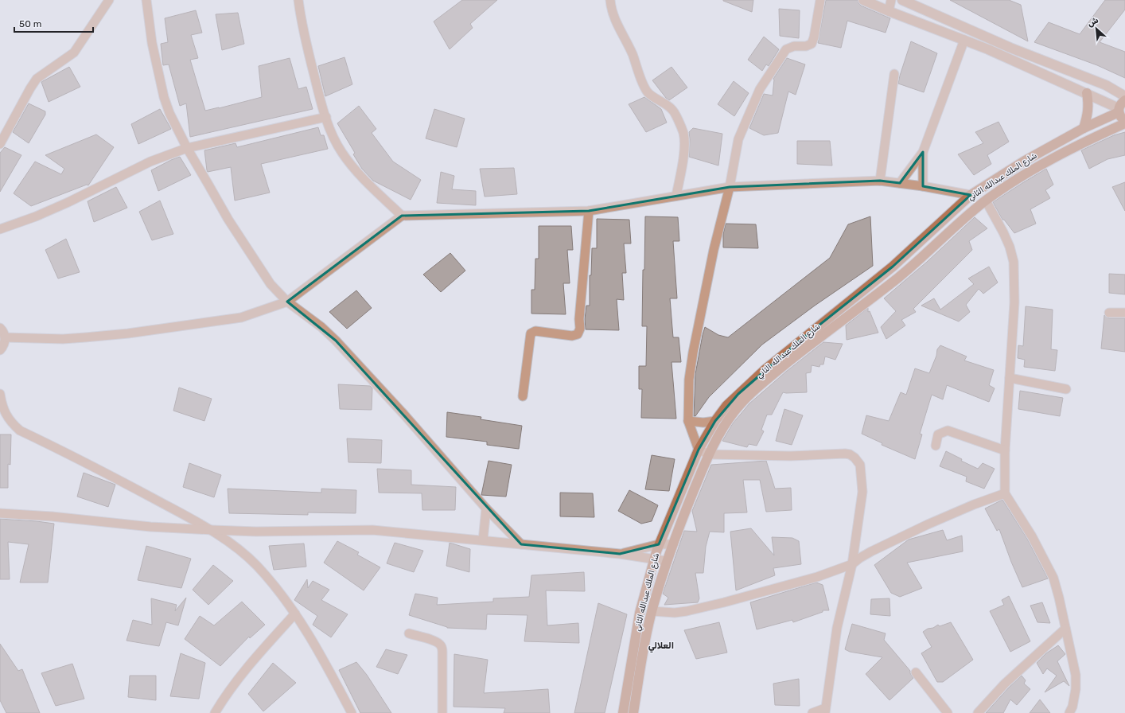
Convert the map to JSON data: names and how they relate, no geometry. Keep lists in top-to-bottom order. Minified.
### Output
{"streets":{"main road":["شارع الملك عبدالله الثاني"]},"districts":["العلالي"],"scale_bar":"50 m","north":"top left"}
